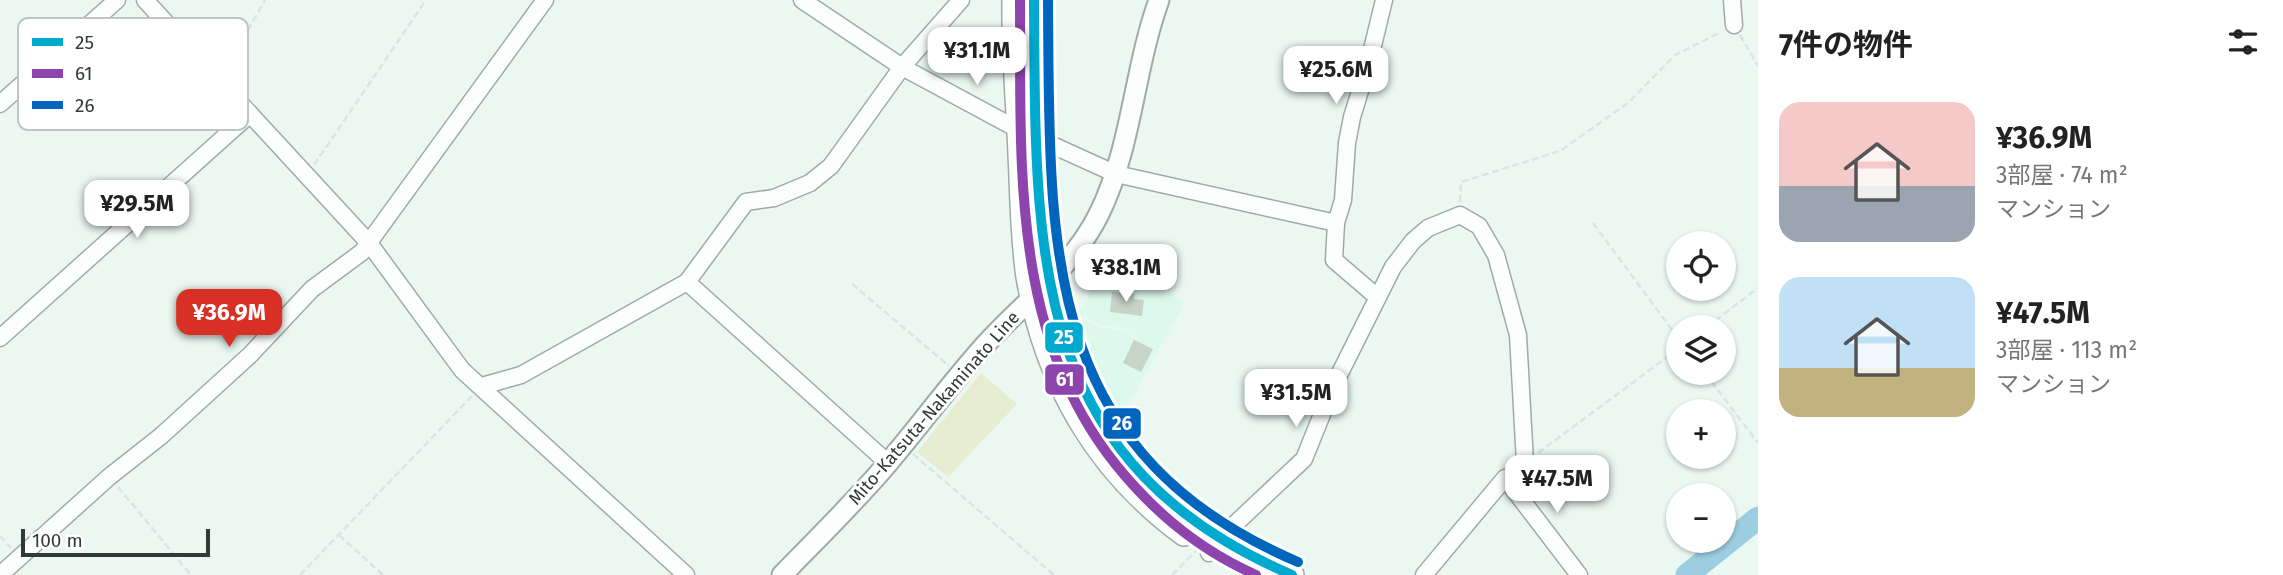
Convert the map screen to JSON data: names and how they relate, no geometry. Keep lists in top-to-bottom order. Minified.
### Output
{"streets":{"main road":["Mito-Katsuta-Nakaminato Line"]},"lines":["transit line 25","transit line 61","transit line 26"],"legend":["25","61","26"],"scale_bar":"100 m","page":{"heading":"7件の物件","price":["¥31.1M","¥25.6M","¥29.5M","¥38.1M","¥36.9M","¥31.5M","¥47.5M"],"list":[{"name":"¥36.9M","note":"3部屋 · 74 m² · マンション"},{"name":"¥47.5M","note":"3部屋 · 113 m² · マンション"}],"map_buttons":["+","−"],"scale":"100 m"}}
